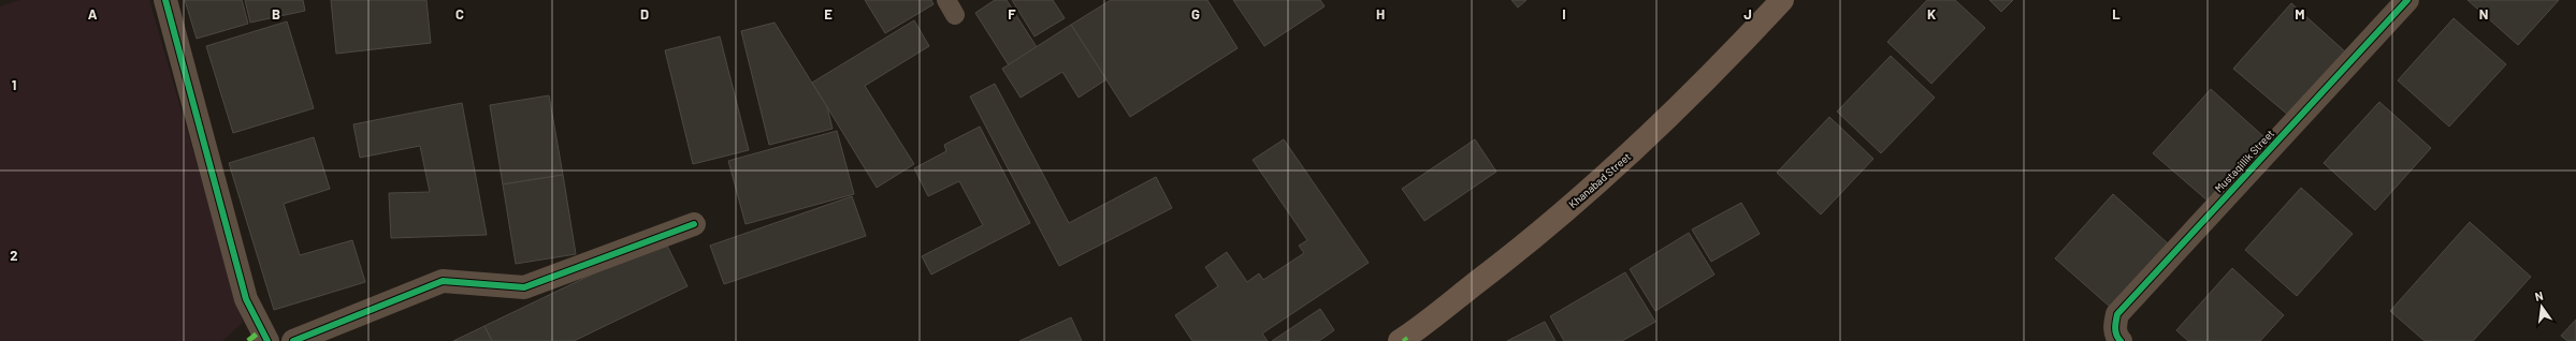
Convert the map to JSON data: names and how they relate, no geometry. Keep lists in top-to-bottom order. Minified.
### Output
{"streets":{"main road":["Khanabad Street"],"street":["Mustaqillik Street"]},"north":"top","grid":{"columns":["A","B","C","D","E","F","G","H","I","J","K","L","M","N"],"rows":["1","2"]}}
